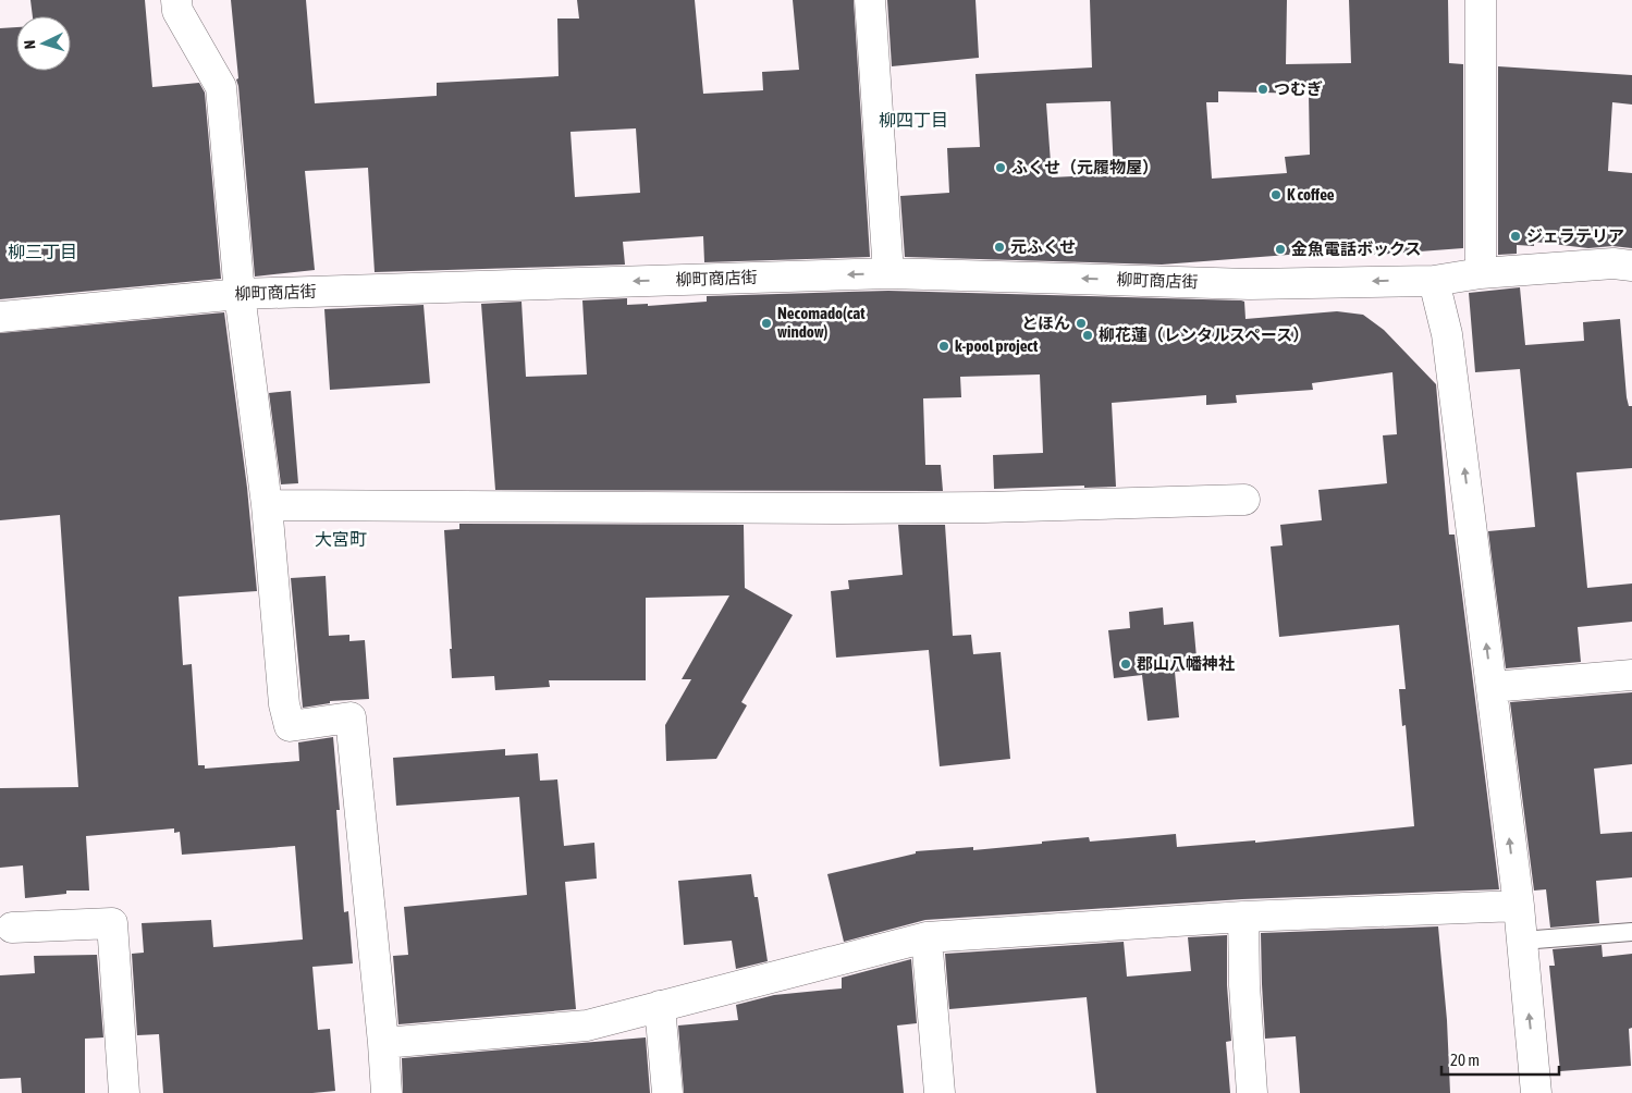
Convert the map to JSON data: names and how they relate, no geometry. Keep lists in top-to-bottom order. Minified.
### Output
{"streets":{"street":["柳町商店街"]},"districts":["柳四丁目","柳三丁目","大宮町"],"places":["つむぎ","ふくせ（元履物屋）","K coffee","ジェラテリア","元ふくせ","金魚電話ボックス","Necomado(cat window)","とほん","柳花蓮（レンタルスペース）","k-pool project","郡山八幡神社"],"scale_bar":"20 m","north":"left"}
